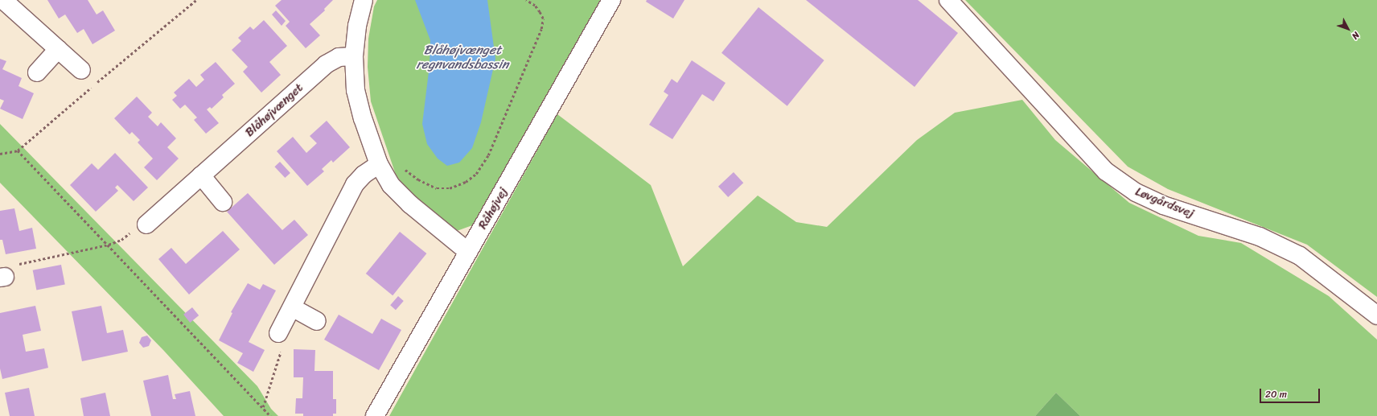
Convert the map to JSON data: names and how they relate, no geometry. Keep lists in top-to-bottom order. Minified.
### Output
{"streets":{"street":["Blåhøjvænget","Løvgårdsvej","Råhøjvej"]},"water":["Blåhøjvænget regnvandsbassin"],"scale_bar":"20 m","north":"bottom right"}
